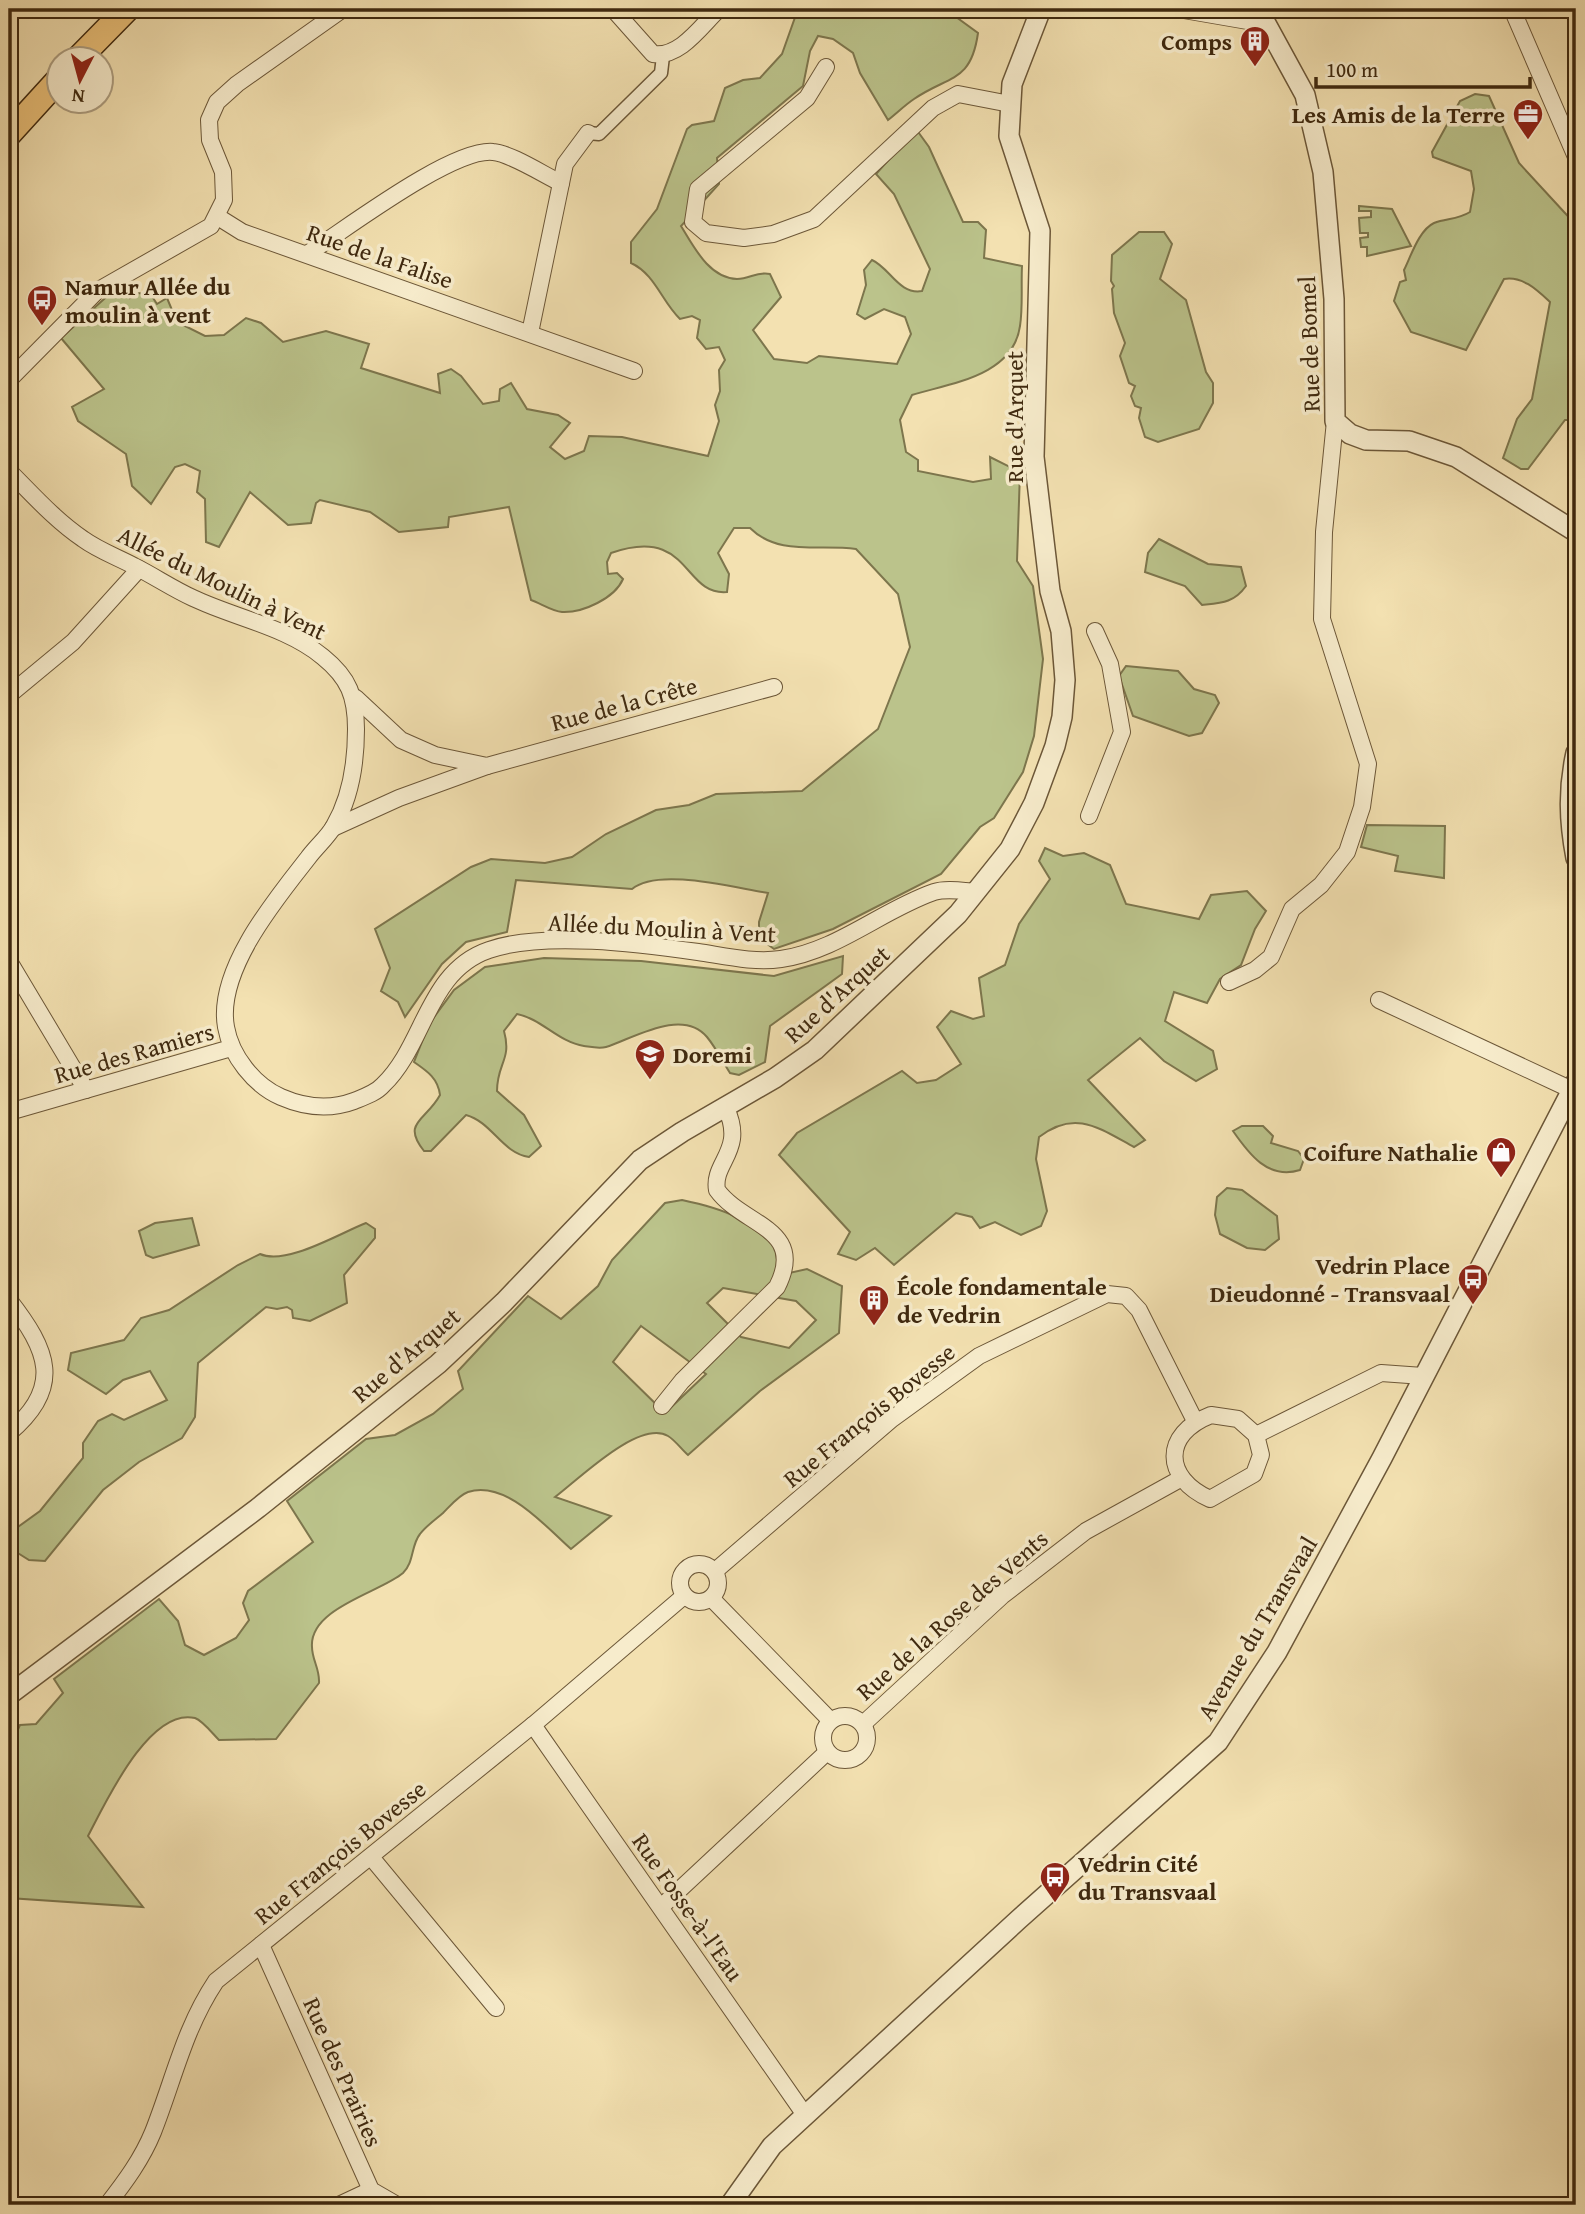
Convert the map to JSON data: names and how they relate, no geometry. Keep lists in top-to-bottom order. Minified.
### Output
{"streets":{"street":["Rue de la Falise","Rue de Bomel","Rue d'Arquet","Allée du Moulin à Vent","Rue de la Crête","Rue des Ramiers","Rue François Bovesse","Rue de la Rose des Vents","Avenue du Transvaal","Rue Fosse-à-l'Eau","Rue des Prairies"]},"crossings":[["Rue d'Arquet","Allée du Moulin à Vent"],["Allée du Moulin à Vent","Rue de la Crête"],["Allée du Moulin à Vent","Rue des Ramiers"],["Rue François Bovesse","Rue de la Rose des Vents"],["Rue François Bovesse","Rue Fosse-à-l'Eau"],["Rue François Bovesse","Rue des Prairies"],["Avenue du Transvaal","Rue Fosse-à-l'Eau"]],"places":{"building":["Comps","École fondamentale de Vedrin"],"office":["Les Amis de la Terre"],"bus stop":["Namur Allée du moulin à vent","Vedrin Place Dieudonné - Transvaal","Vedrin Cité du Transvaal"],"school or university":["Doremi"],"shop":["Coifure Nathalie"]},"scale_bar":"100 m","north":"bottom"}
